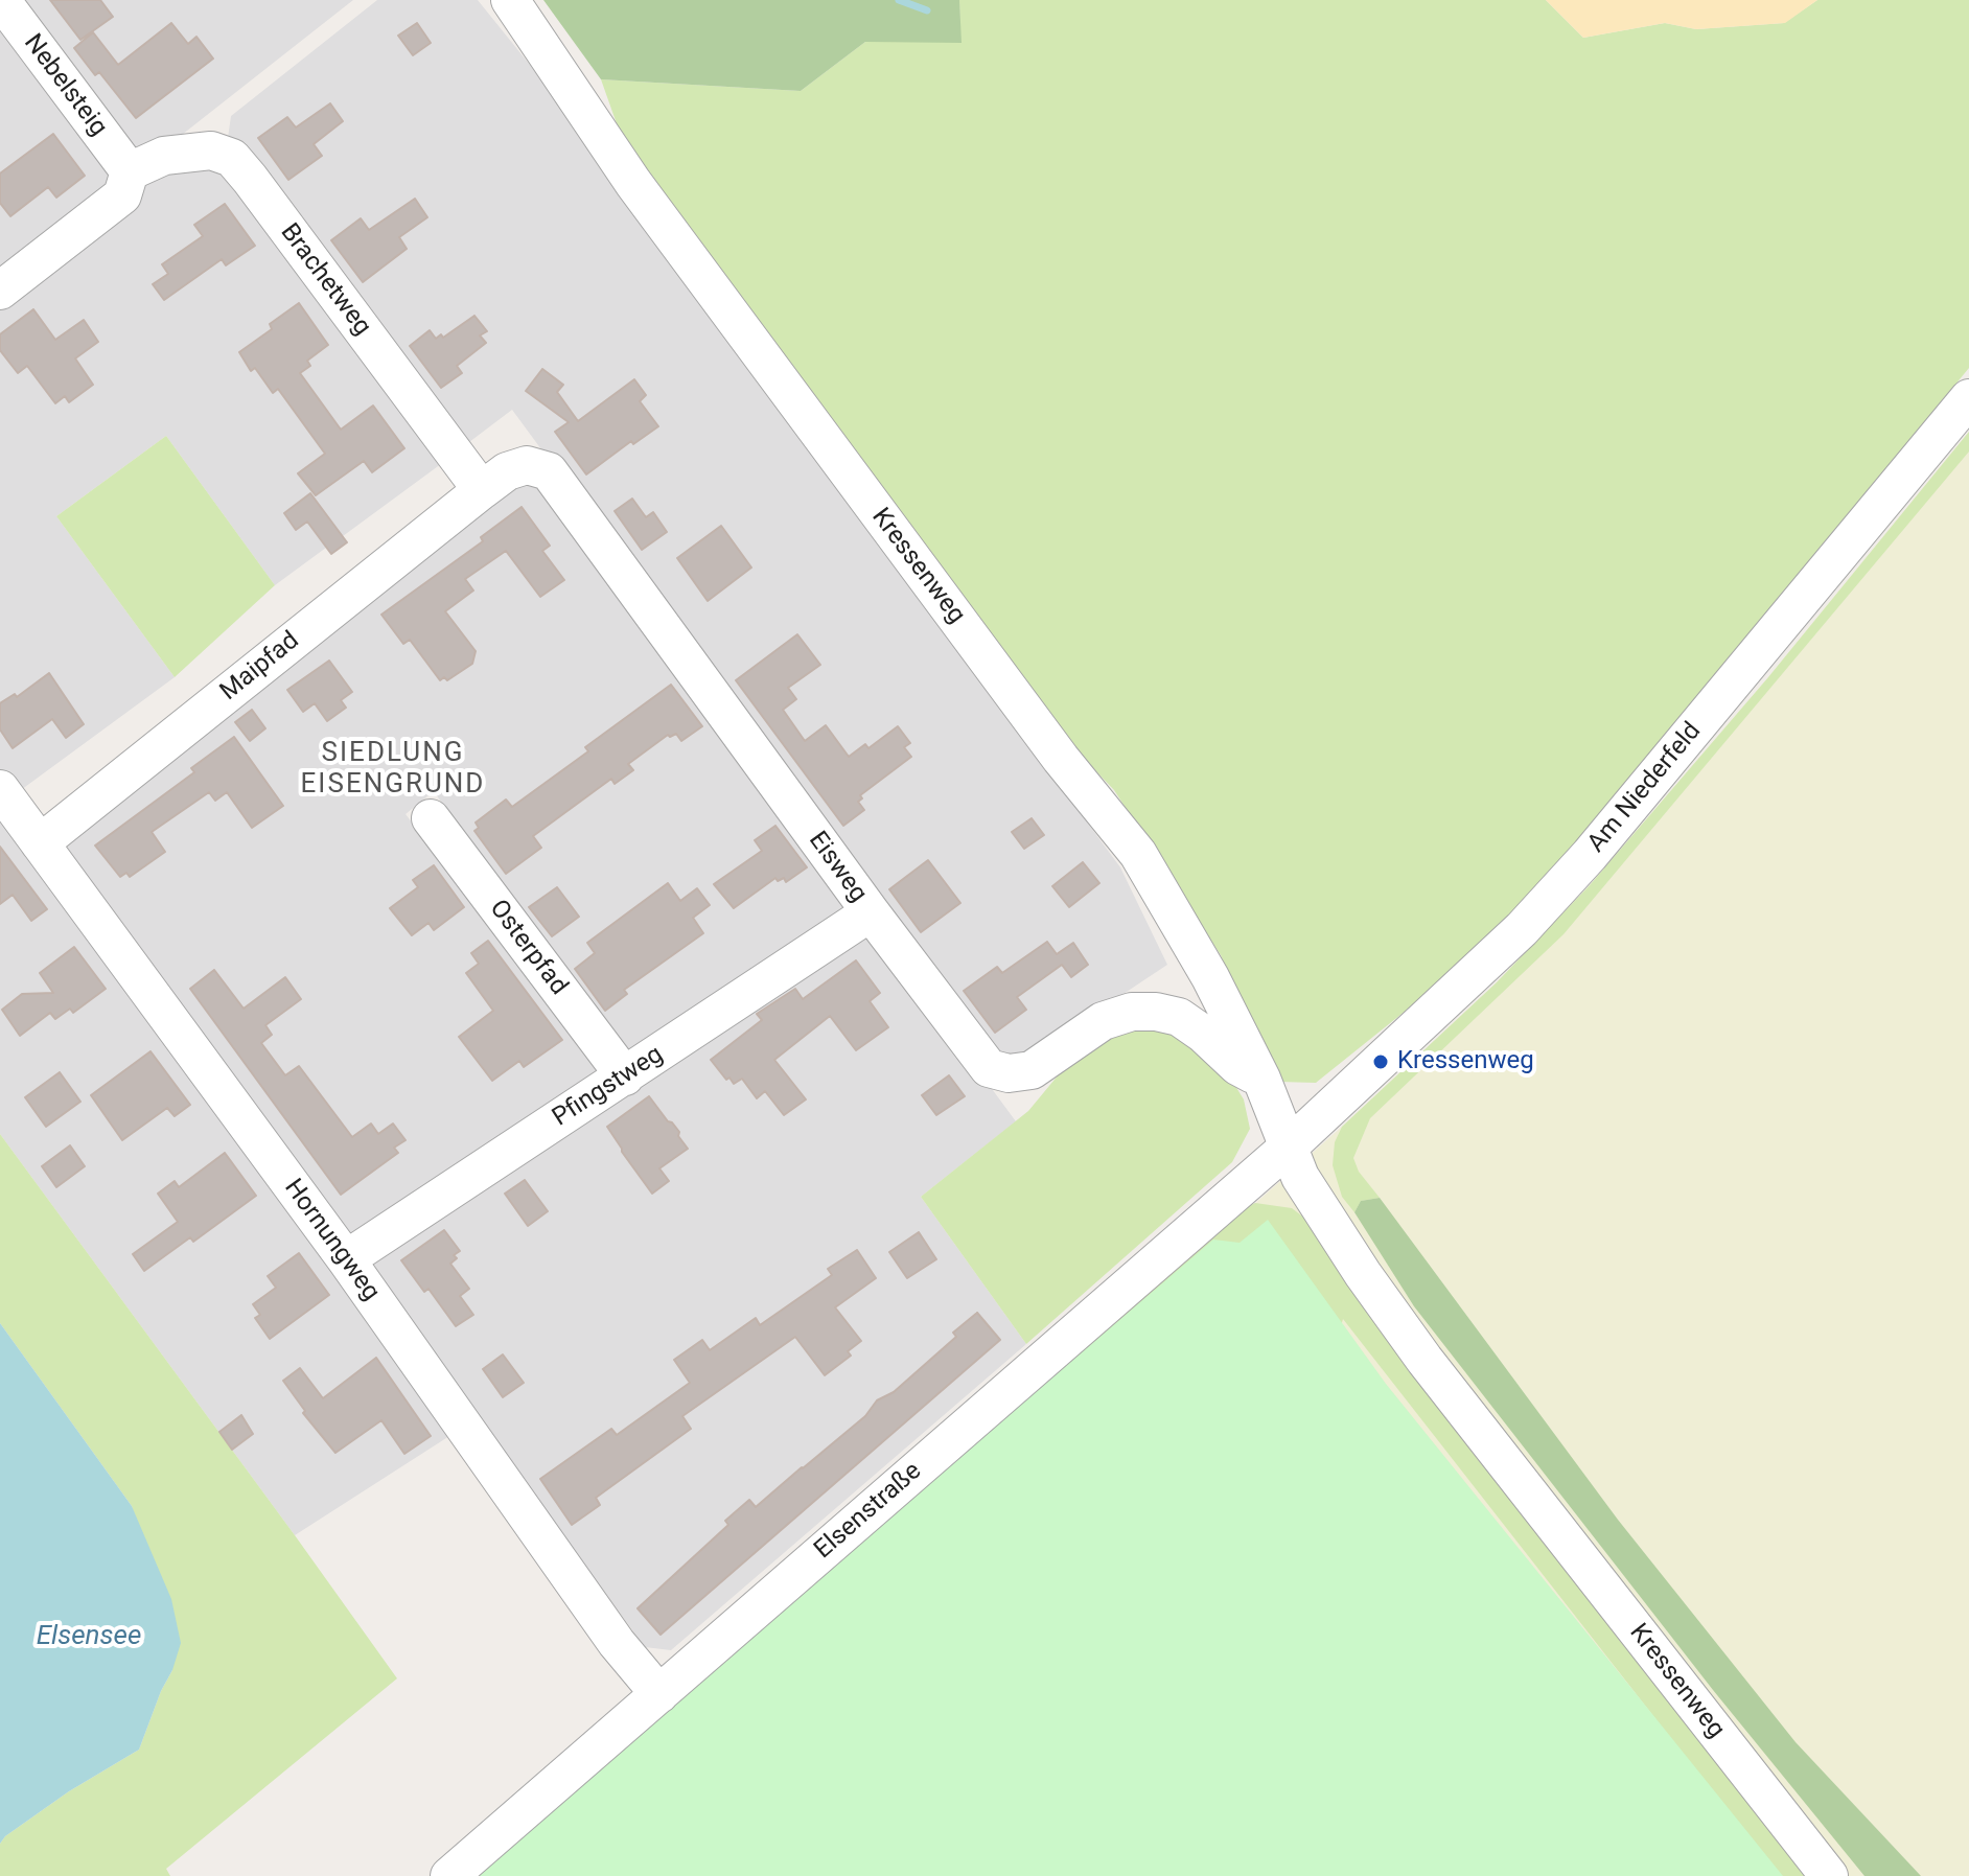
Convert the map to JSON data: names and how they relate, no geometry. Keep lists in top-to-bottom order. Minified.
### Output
{"streets":{"street":["Nebelsteig","Brachetweg","Kressenweg","Maipfad","Am Niederfeld","Eisweg","Osterpfad","Pfingstweg","Hornungweg","Elsenstraße"]},"crossings":[["Nebelsteig","Brachetweg"],["Brachetweg","Maipfad"],["Brachetweg","Eisweg"],["Kressenweg","Am Niederfeld"],["Kressenweg","Eisweg"],["Kressenweg","Elsenstraße"],["Maipfad","Eisweg"],["Maipfad","Hornungweg"],["Am Niederfeld","Elsenstraße"],["Eisweg","Pfingstweg"],["Osterpfad","Pfingstweg"],["Pfingstweg","Hornungweg"],["Hornungweg","Elsenstraße"]],"districts":["SIEDLUNG EISENGRUND"],"water":["Elsensee"],"places":["Kressenweg"]}
